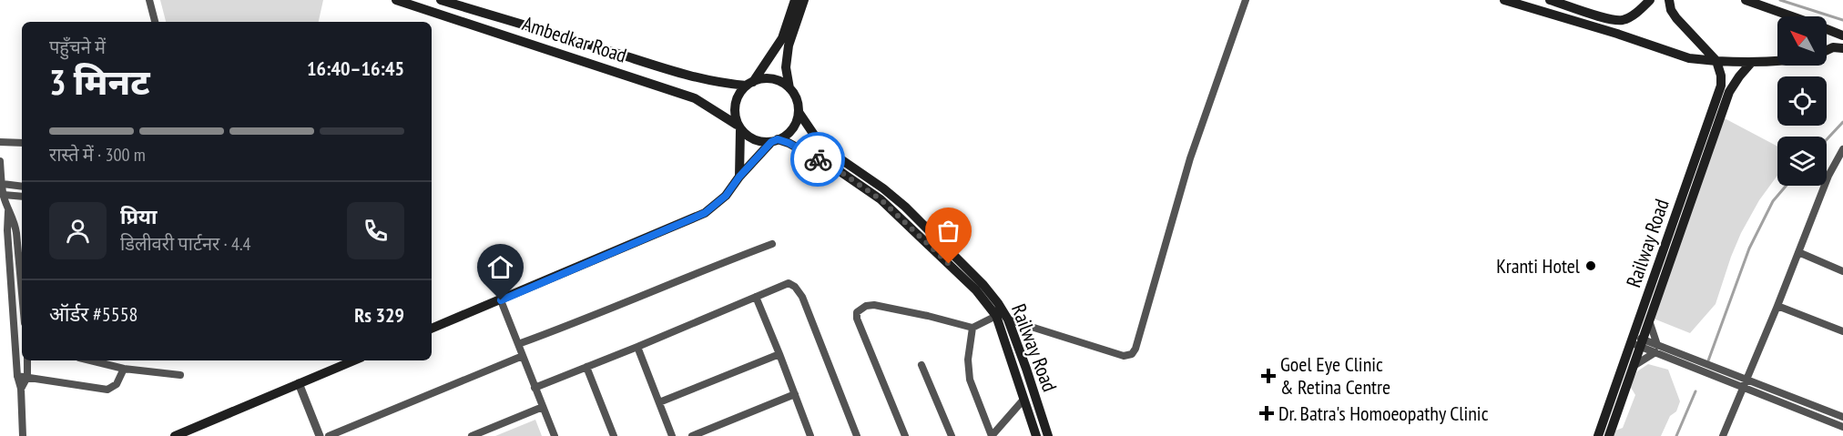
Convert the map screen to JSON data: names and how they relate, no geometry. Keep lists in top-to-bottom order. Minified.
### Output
{"streets":{"main road":["Ambedkar Road","Railway Road"]},"crossings":[["Ambedkar Road","Railway Road"]],"places":{"other":["Kranti Hotel"],"health":["Goel Eye Clinic & Retina Centre","Dr. Batra's Homoeopathy Clinic"]},"north":"top left","page":{"heading":["3 मिनट","पहुँचने में","16:40–16:45"],"panel":["प्रिया","डिलीवरी पार्टनर · 4.4","ऑर्डर #5558","Rs 329"],"bar":"रास्ते में · 300 m"}}
